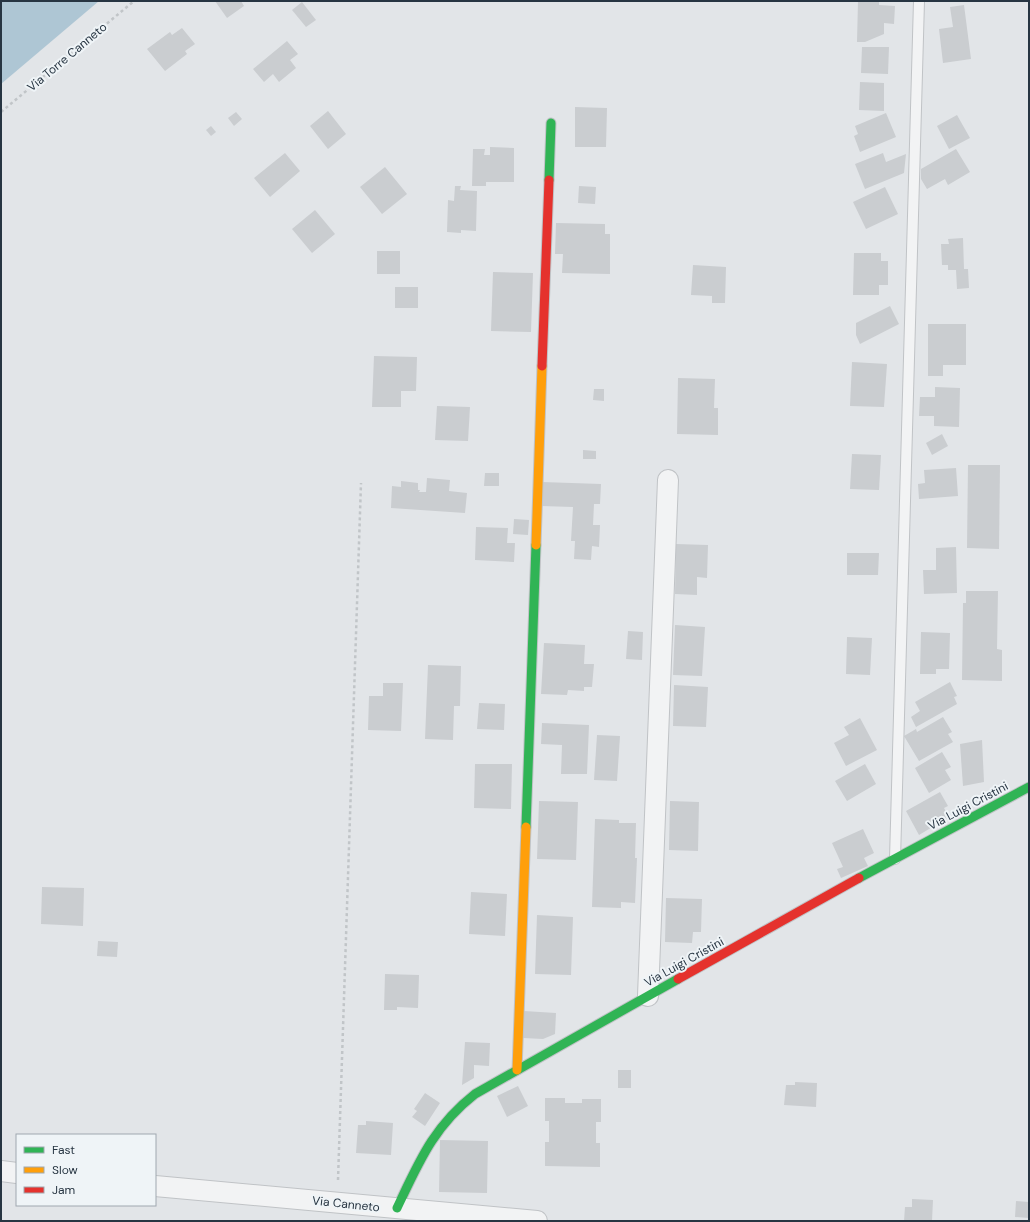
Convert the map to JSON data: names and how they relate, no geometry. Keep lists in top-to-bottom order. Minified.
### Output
{"streets":{"street":["Via Luigi Cristini","Via Canneto"],"path":["Via Torre Canneto"]},"crossings":[["Via Luigi Cristini","Via Canneto"]],"legend":["Fast","Slow","Jam"]}
